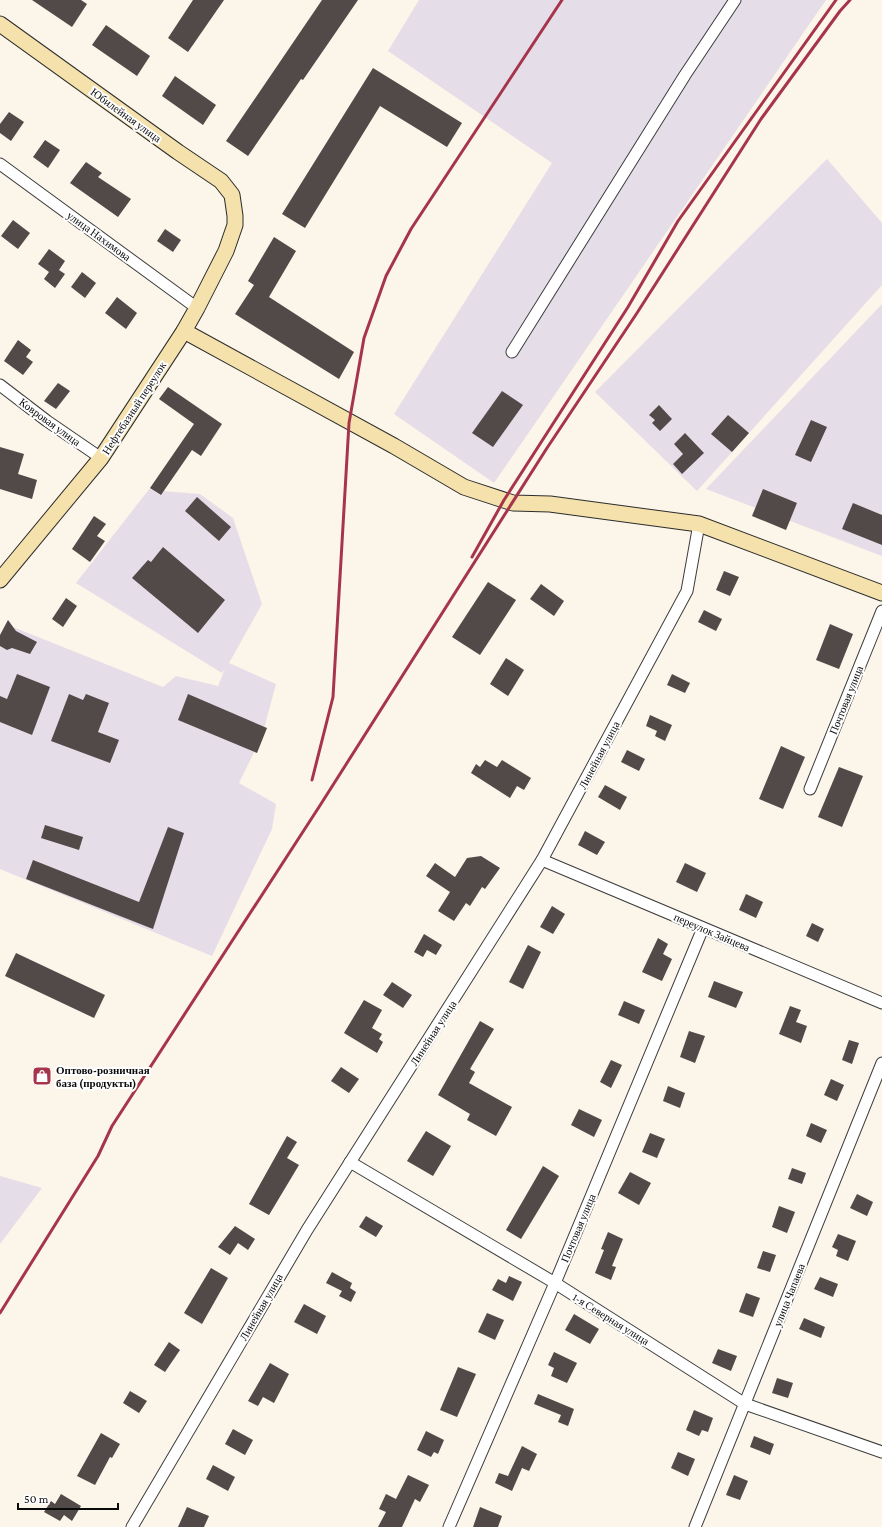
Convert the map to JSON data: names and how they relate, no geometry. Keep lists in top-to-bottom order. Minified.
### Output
{"streets":{"street":["Юбилейная улица","улица Нахимова","Нефтебазный переулок","Ковровая улица","Почтовая улица","Линейная улица","переулок Зайцева","улица Чапаева","1-я Северная улица"]},"crossings":[["Юбилейная улица","Нефтебазный переулок"],["улица Нахимова","Нефтебазный переулок"],["Нефтебазный переулок","Ковровая улица"],["Почтовая улица","переулок Зайцева"],["Почтовая улица","1-я Северная улица"],["Линейная улица","переулок Зайцева"],["Линейная улица","1-я Северная улица"],["улица Чапаева","1-я Северная улица"]],"places":{"shop":["Оптово-розничная база (продукты)"]},"scale_bar":"50 m"}
